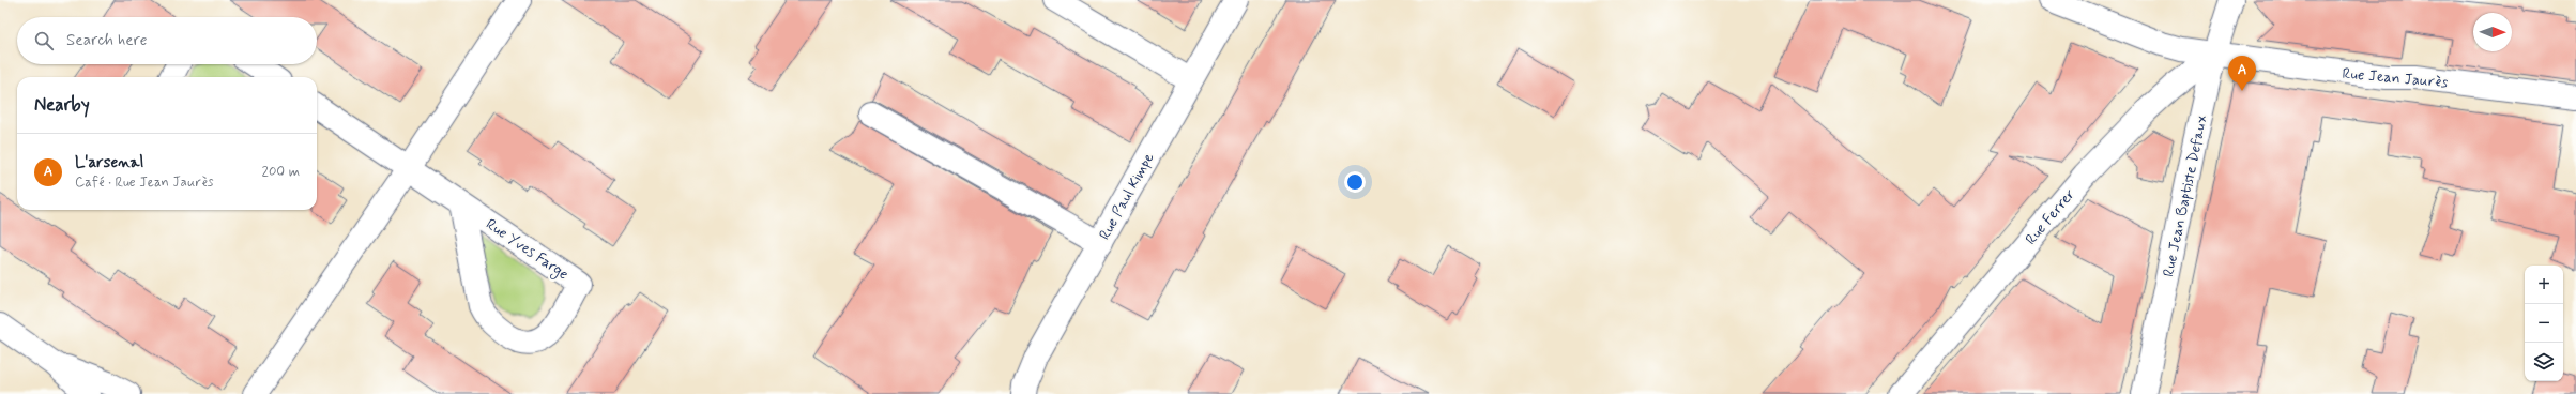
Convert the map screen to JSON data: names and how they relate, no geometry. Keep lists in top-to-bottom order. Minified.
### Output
{"streets":{"street":["Rue Jean Jaurès","Rue Paul Kimpe","Rue Jean Baptiste Defaux","Rue Ferrer","Rue Yves Farge"]},"crossings":[["Rue Jean Jaurès","Rue Jean Baptiste Defaux"],["Rue Jean Jaurès","Rue Ferrer"],["Rue Jean Baptiste Defaux","Rue Ferrer"]],"north":"right","page":{"search":"Search here","pins":"A","heading":"Nearby","list":[{"mark":"A","name":"L'arsenal","note":"Café · Rue Jean Jaurès","value":"200 m"}],"map_buttons":["+","−"]}}
